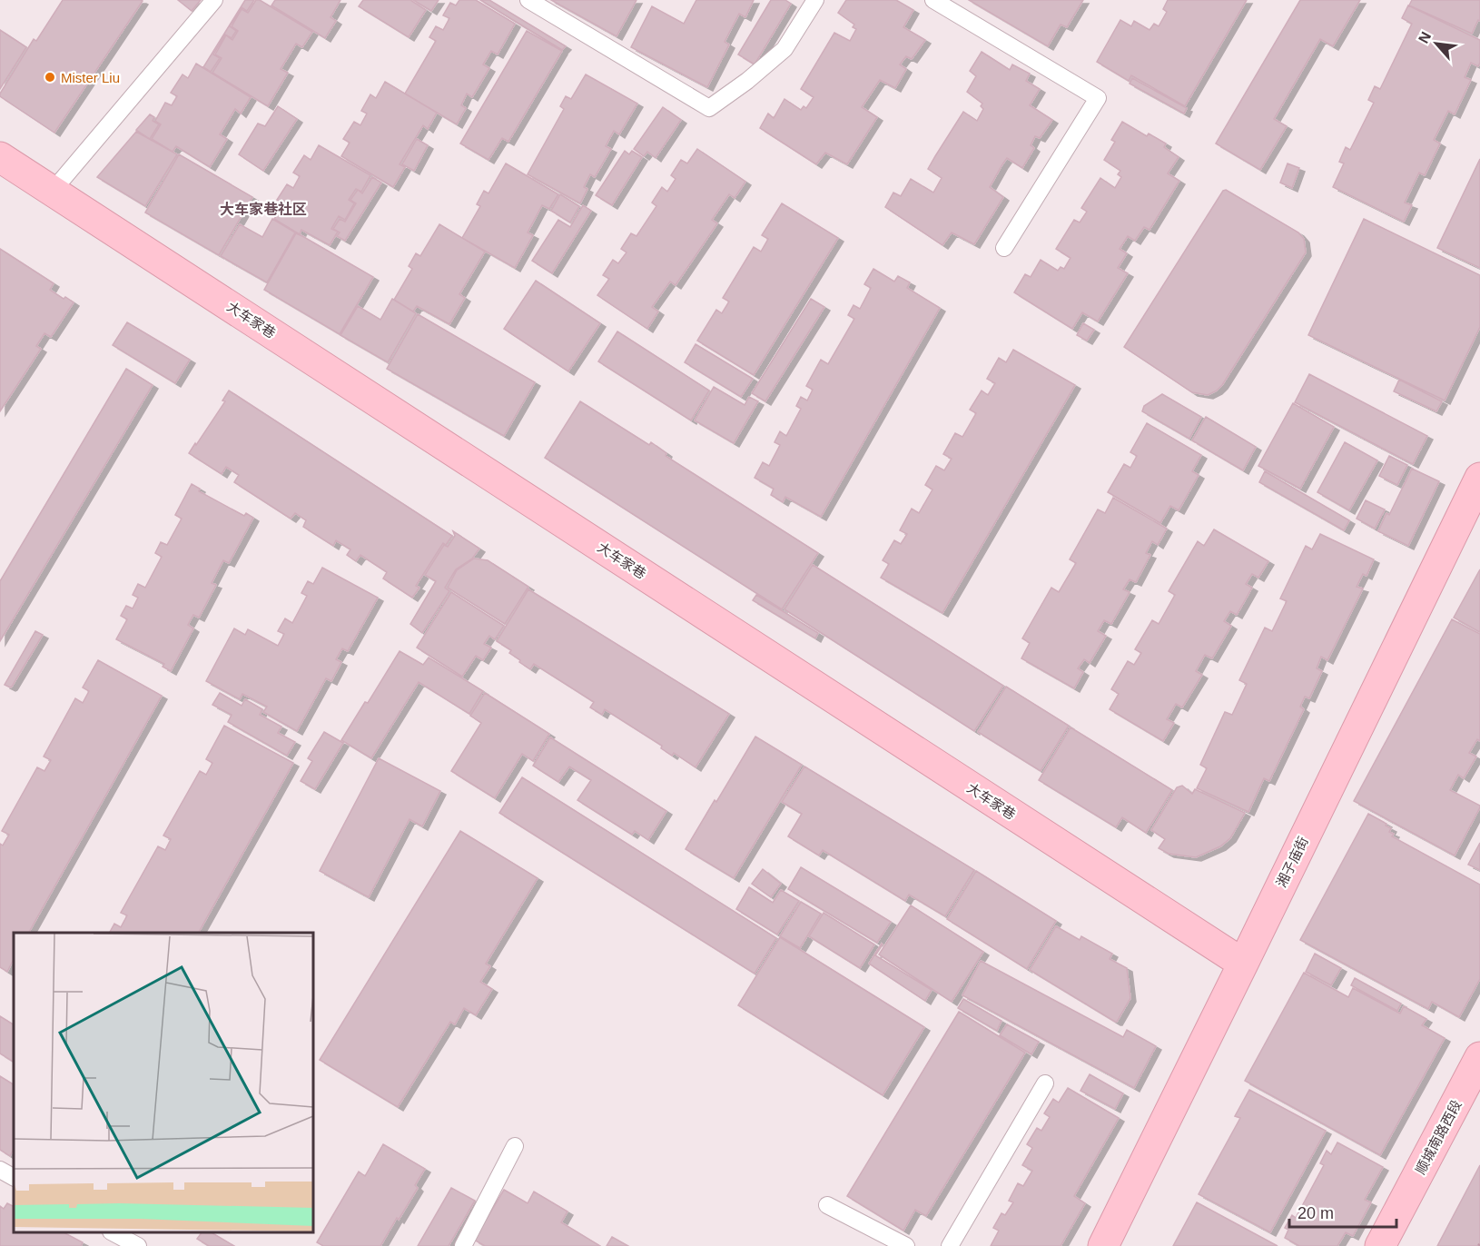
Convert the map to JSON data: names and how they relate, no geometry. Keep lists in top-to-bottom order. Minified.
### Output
{"streets":{"street":["大车家巷","湘子庙街","顺城南路西段"]},"crossings":[["大车家巷","湘子庙街"]],"districts":["大车家巷社区"],"places":["Mister Liu"],"scale_bar":"20 m","north":"top left"}
